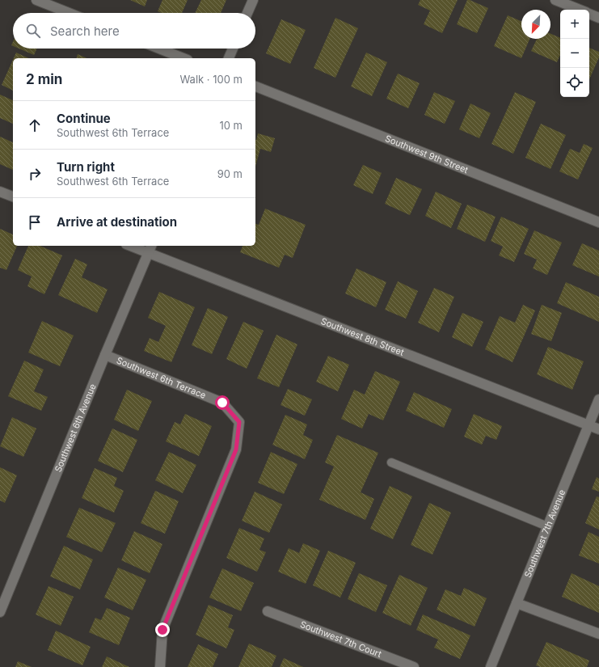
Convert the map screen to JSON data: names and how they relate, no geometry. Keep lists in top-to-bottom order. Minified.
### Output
{"streets":{"street":["Southwest 9th Street","Southwest 8th Street","Southwest 6th Terrace","Southwest 6th Avenue","Southwest 7th Avenue","Southwest 7th Court"]},"crossings":[["Southwest 8th Street","Southwest 6th Avenue"],["Southwest 8th Street","Southwest 7th Avenue"],["Southwest 6th Terrace","Southwest 6th Avenue"]],"north":"bottom left","page":{"map_buttons":["+","−"],"search":"Search here","heading":["2 min","Walk · 100 m"],"list":[["Continue","Southwest 6th Terrace","10 m"],["Turn right","Southwest 6th Terrace","90 m"],"Arrive at destination"]}}
